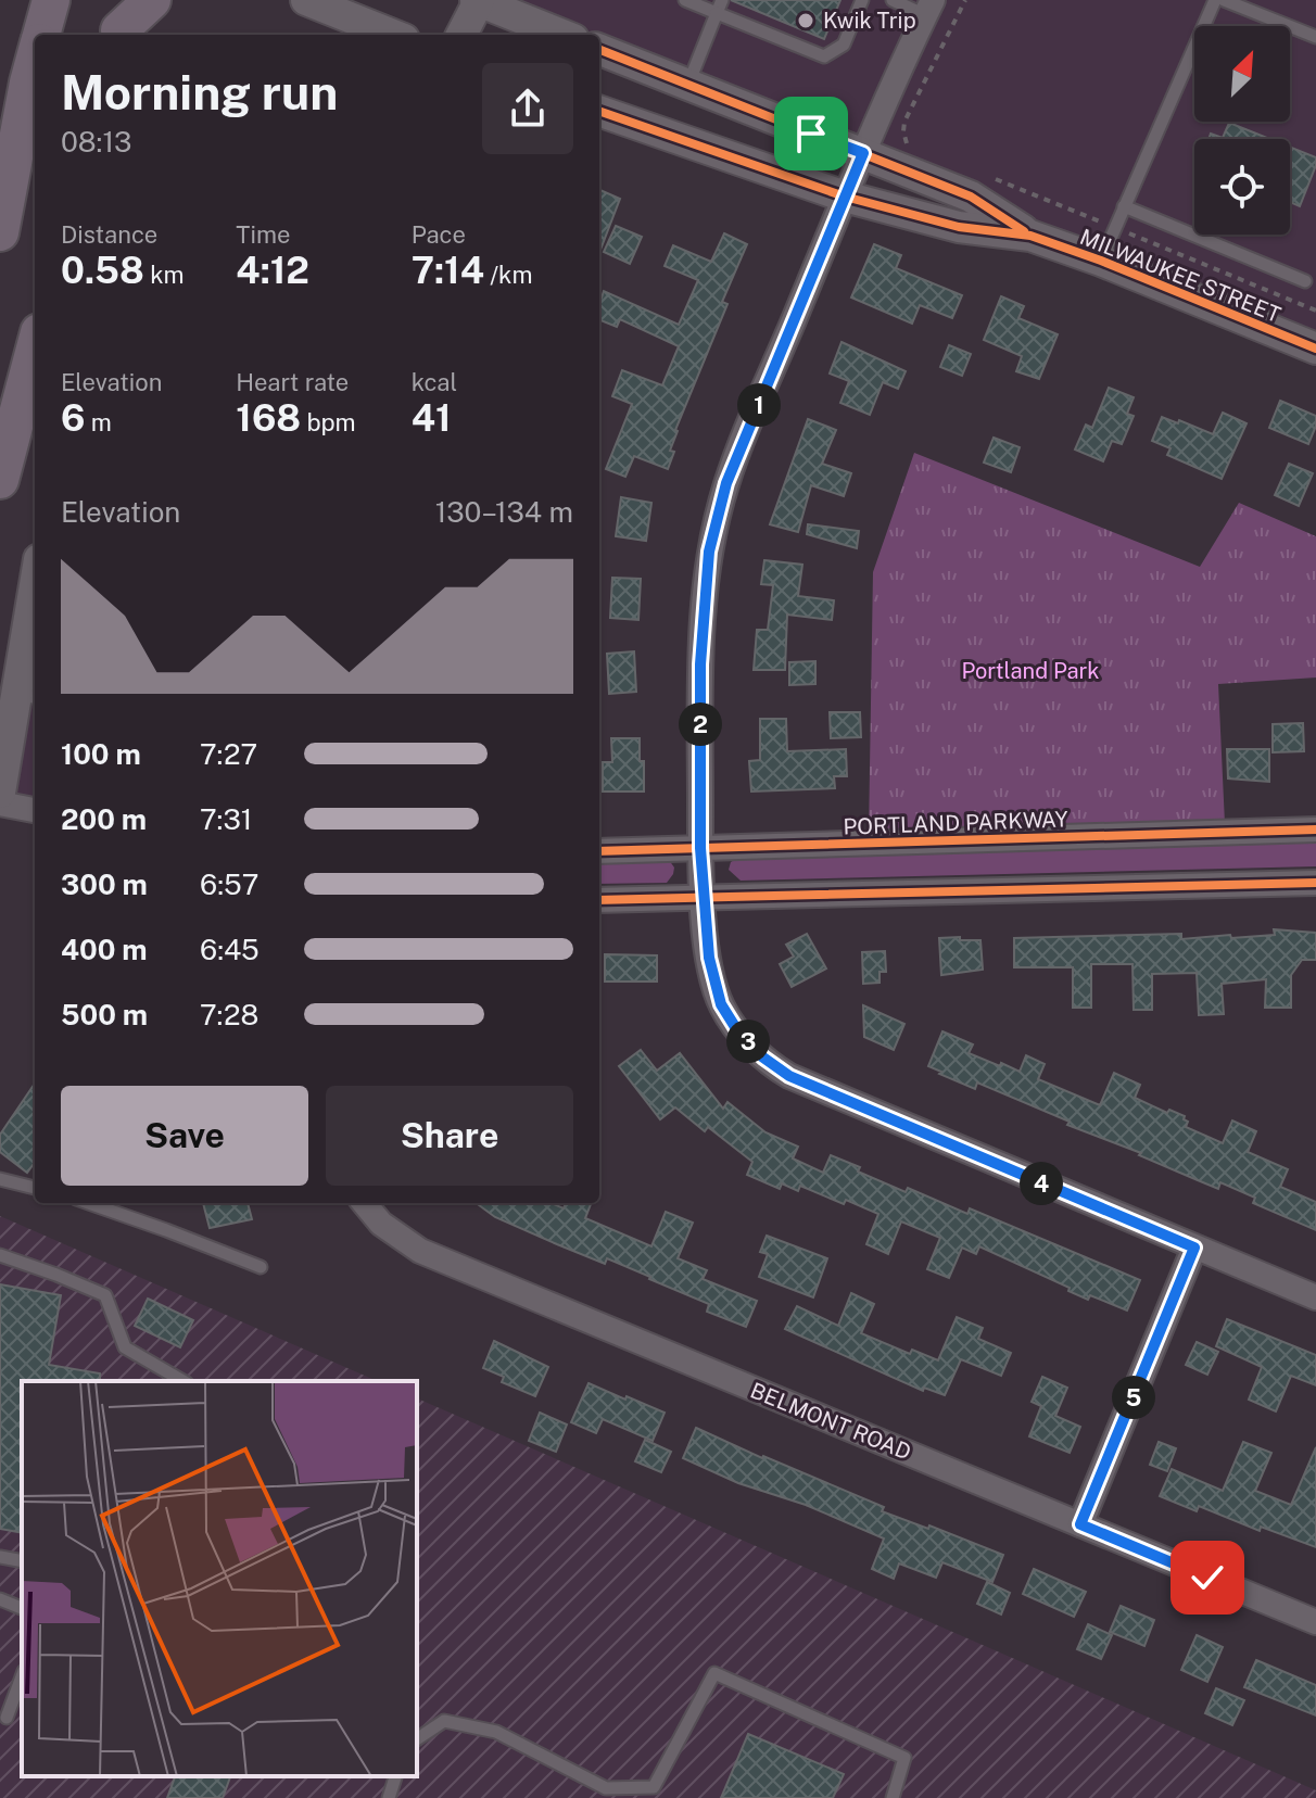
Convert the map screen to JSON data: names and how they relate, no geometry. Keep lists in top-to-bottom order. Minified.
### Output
{"streets":{"street":["MILWAUKEE STREET","PORTLAND PARKWAY","BELMONT ROAD"]},"parks":["Portland Park"],"places":["Kwik Trip"],"north":"top right","page":{"heading":["Morning run","08:13"],"stats":[["Distance","0.58 km"],["Time","4:12"],["Pace","7:14 /km"],["Elevation","6 m"],["Heart rate","168 bpm"],["kcal","41"]],"pins":["1","2","3","4","5"],"chart":["Elevation","130–134 m"],"list":[{"name":"100 m","note":"7:27"},{"name":"200 m","note":"7:31"},{"name":"300 m","note":"6:57"},{"name":"400 m","note":"6:45"},{"name":"500 m","note":"7:28"}],"buttons":["Save","Share"]}}
